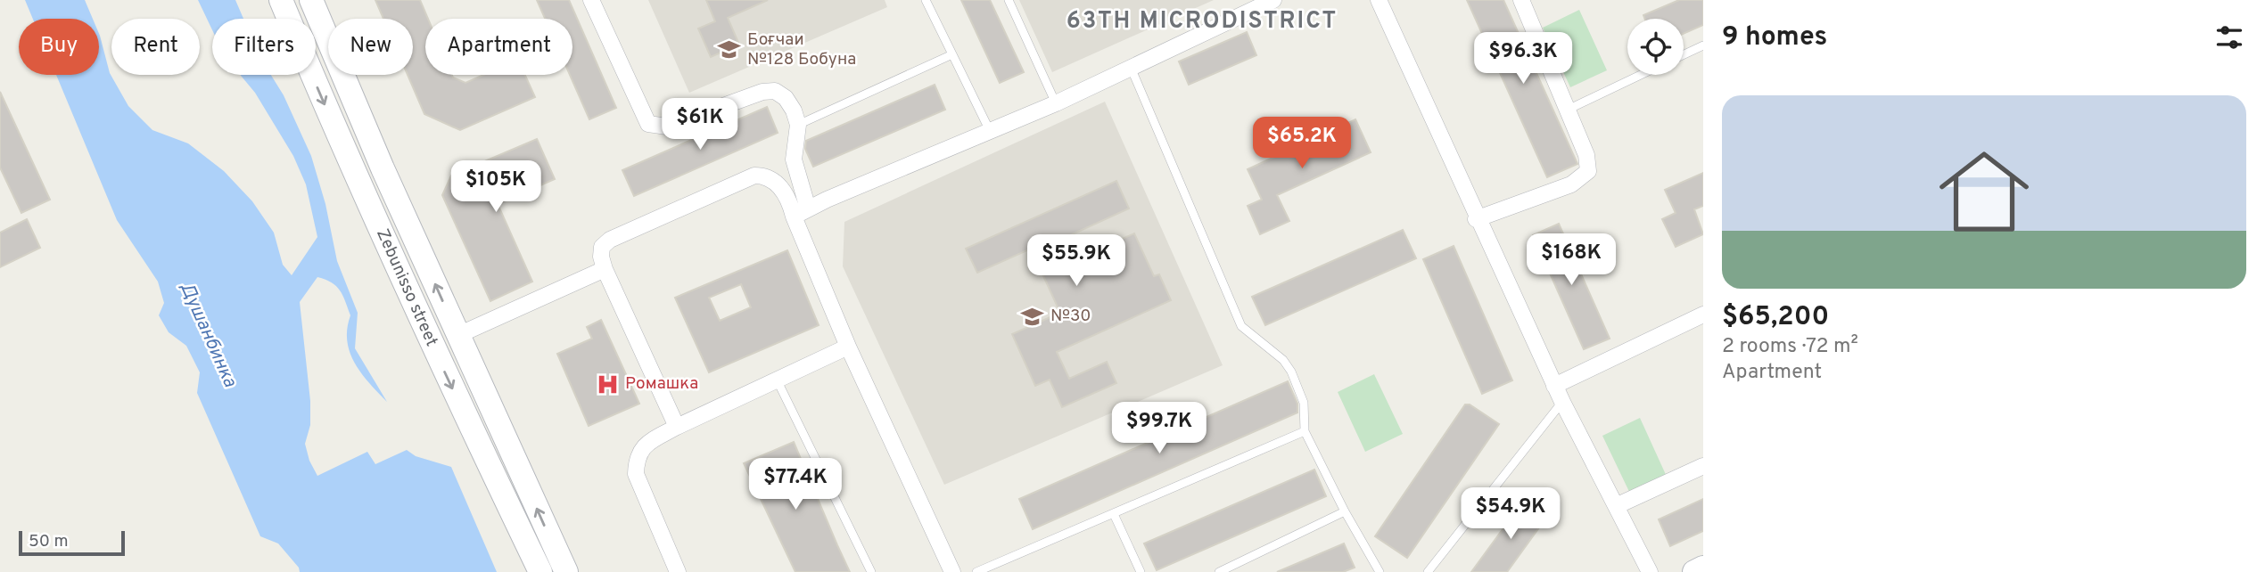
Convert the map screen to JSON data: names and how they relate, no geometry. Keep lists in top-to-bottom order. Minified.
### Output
{"streets":{"main road":["Zebunisso street"]},"districts":["63TH MICRODISTRICT"],"water":["Душанбинка"],"places":{"school or university":["Боғчаи №128 Бобуна","№30"],"hospital":["Ромашка"]},"scale_bar":"50 m","page":{"heading":"9 homes","chip":["Buy","Rent","Filters","New","Apartment"],"price":["$96.3K","$61K","$65.2K","$105K","$168K","$55.9K","$99.7K","$77.4K","$54.9K"],"list":[{"name":"$65,200","note":"2 rooms · 72 m² · Apartment"}],"scale":"50 m"}}
